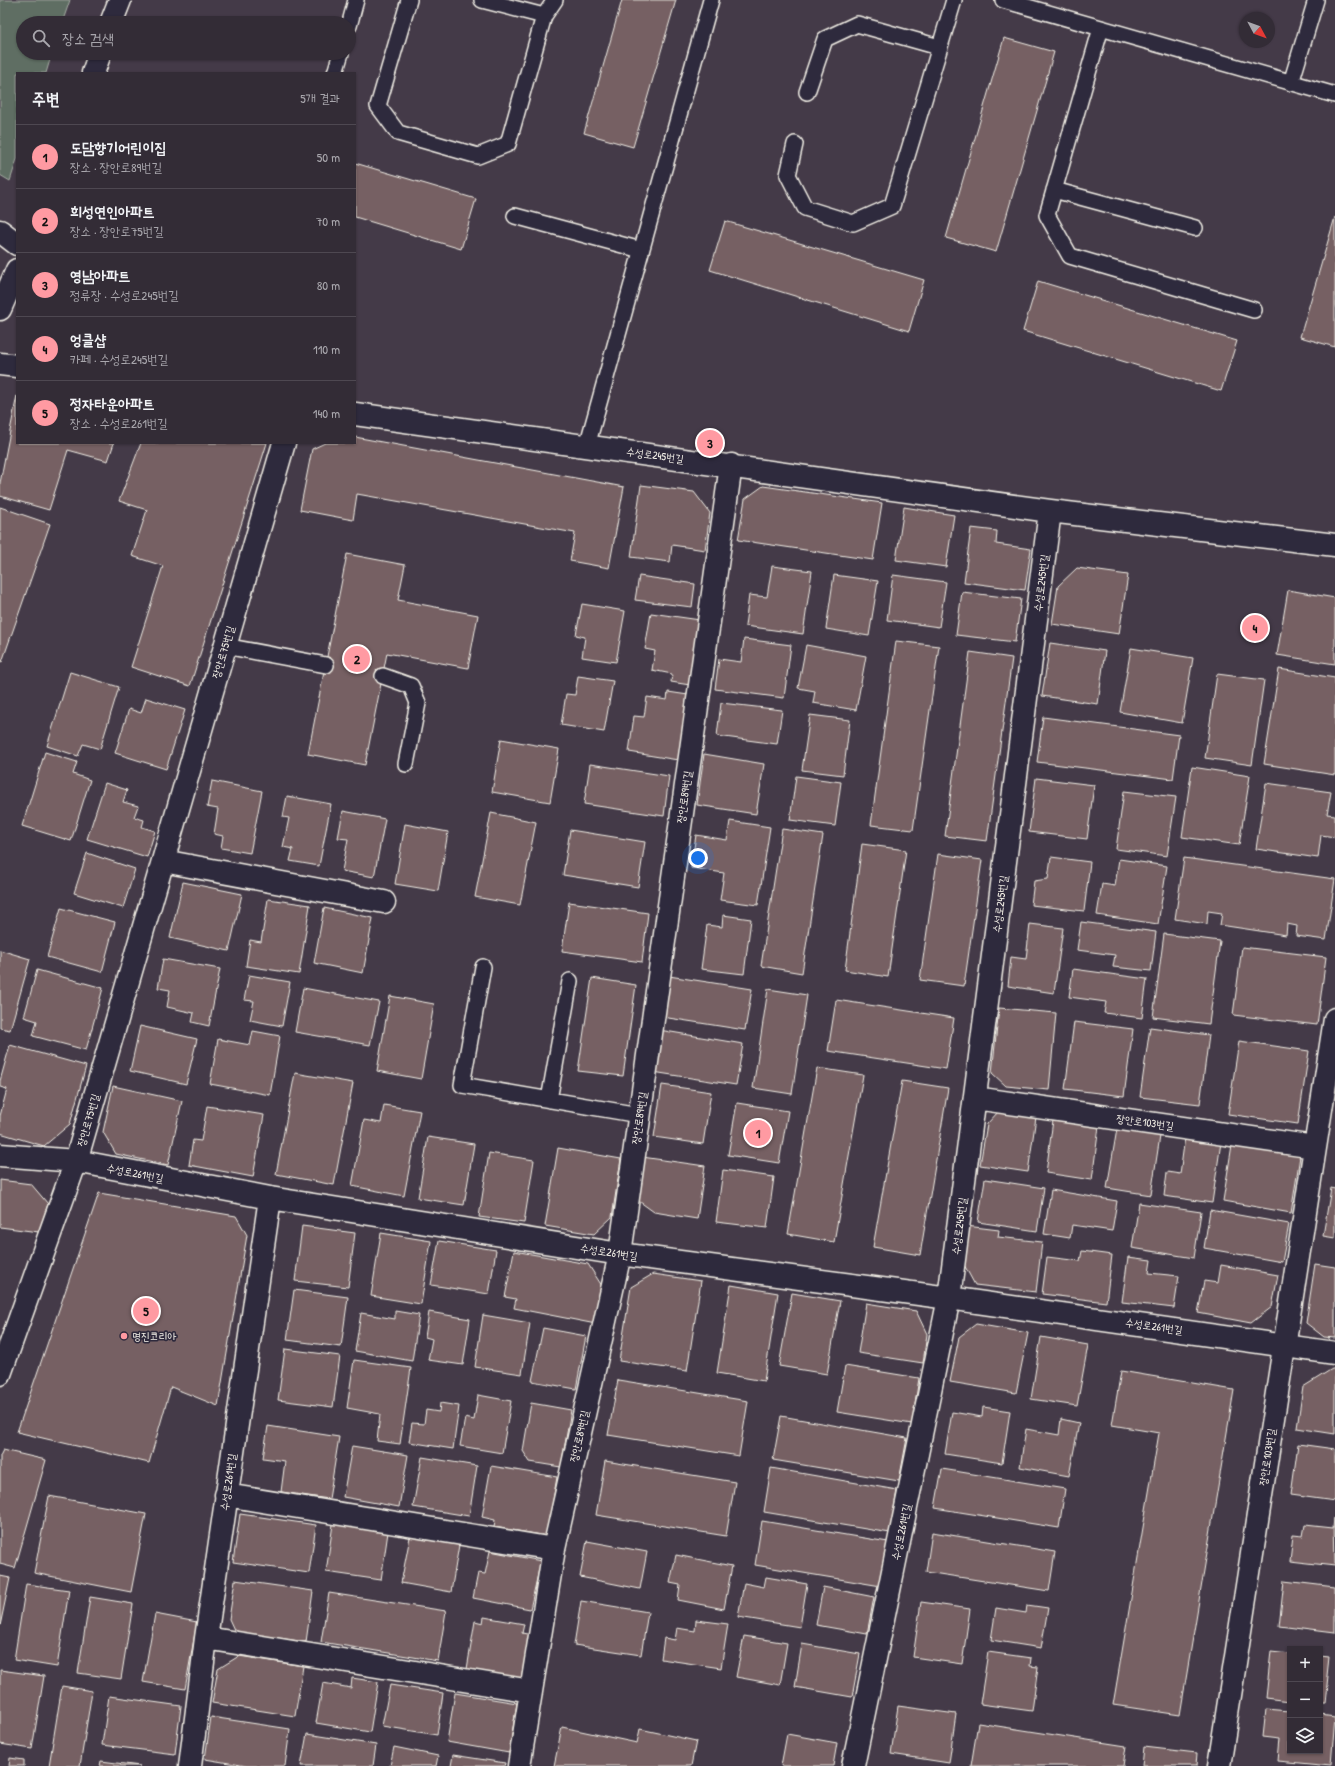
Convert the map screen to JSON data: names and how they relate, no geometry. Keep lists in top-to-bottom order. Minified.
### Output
{"streets":{"street":["수성로245번길","장안로75번길","장안로89번길","장안로103번길","수성로261번길"]},"crossings":[["수성로245번길","장안로89번길"],["수성로245번길","장안로103번길"],["수성로245번길","수성로261번길"],["장안로75번길","수성로261번길"],["장안로89번길","수성로261번길"],["장안로103번길","수성로261번길"]],"places":["명진코리아"],"north":"bottom right","page":{"search":"장소 검색","heading":["주변","5개 결과"],"list":[{"mark":"1","name":"도담향기어린이집","note":"장소 · 장안로89번길","value":"50 m"},{"mark":"2","name":"희성연인아파트","note":"장소 · 장안로75번길","value":"70 m"},{"mark":"3","name":"영남아파트","note":"정류장 · 수성로245번길","value":"80 m"},{"mark":"4","name":"엉클샵","note":"카페 · 수성로245번길","value":"110 m"},{"mark":"5","name":"정자타운아파트","note":"장소 · 수성로261번길","value":"140 m"}],"pins":["3","4","2","1","5"],"map_buttons":["+","−"]}}
